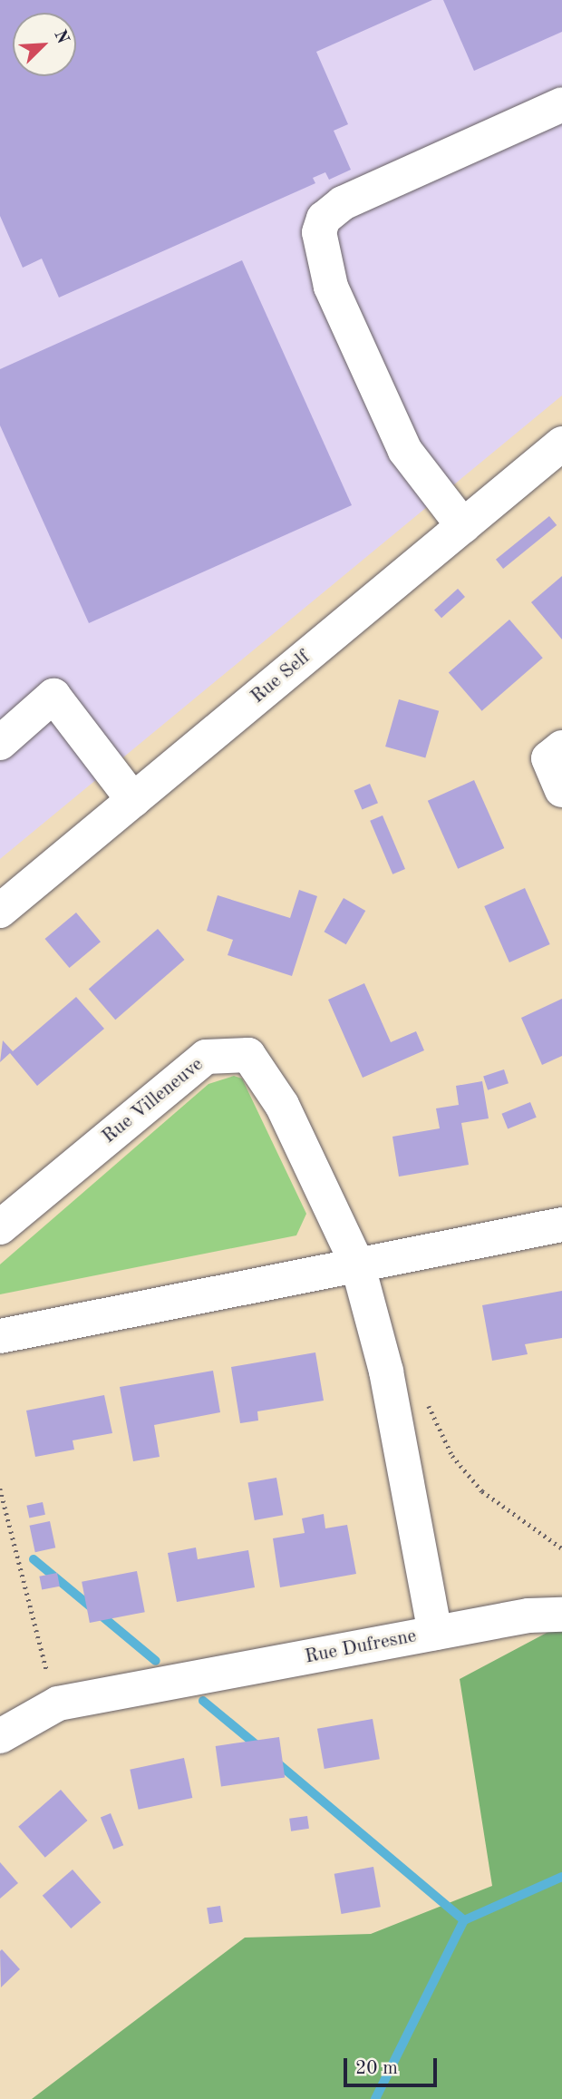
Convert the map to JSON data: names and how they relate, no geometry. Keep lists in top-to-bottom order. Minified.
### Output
{"streets":{"street":["Rue Self","Rue Villeneuve","Rue Dufresne"]},"crossings":[["Rue Villeneuve","Rue Dufresne"]],"scale_bar":"20 m","north":"top right"}
